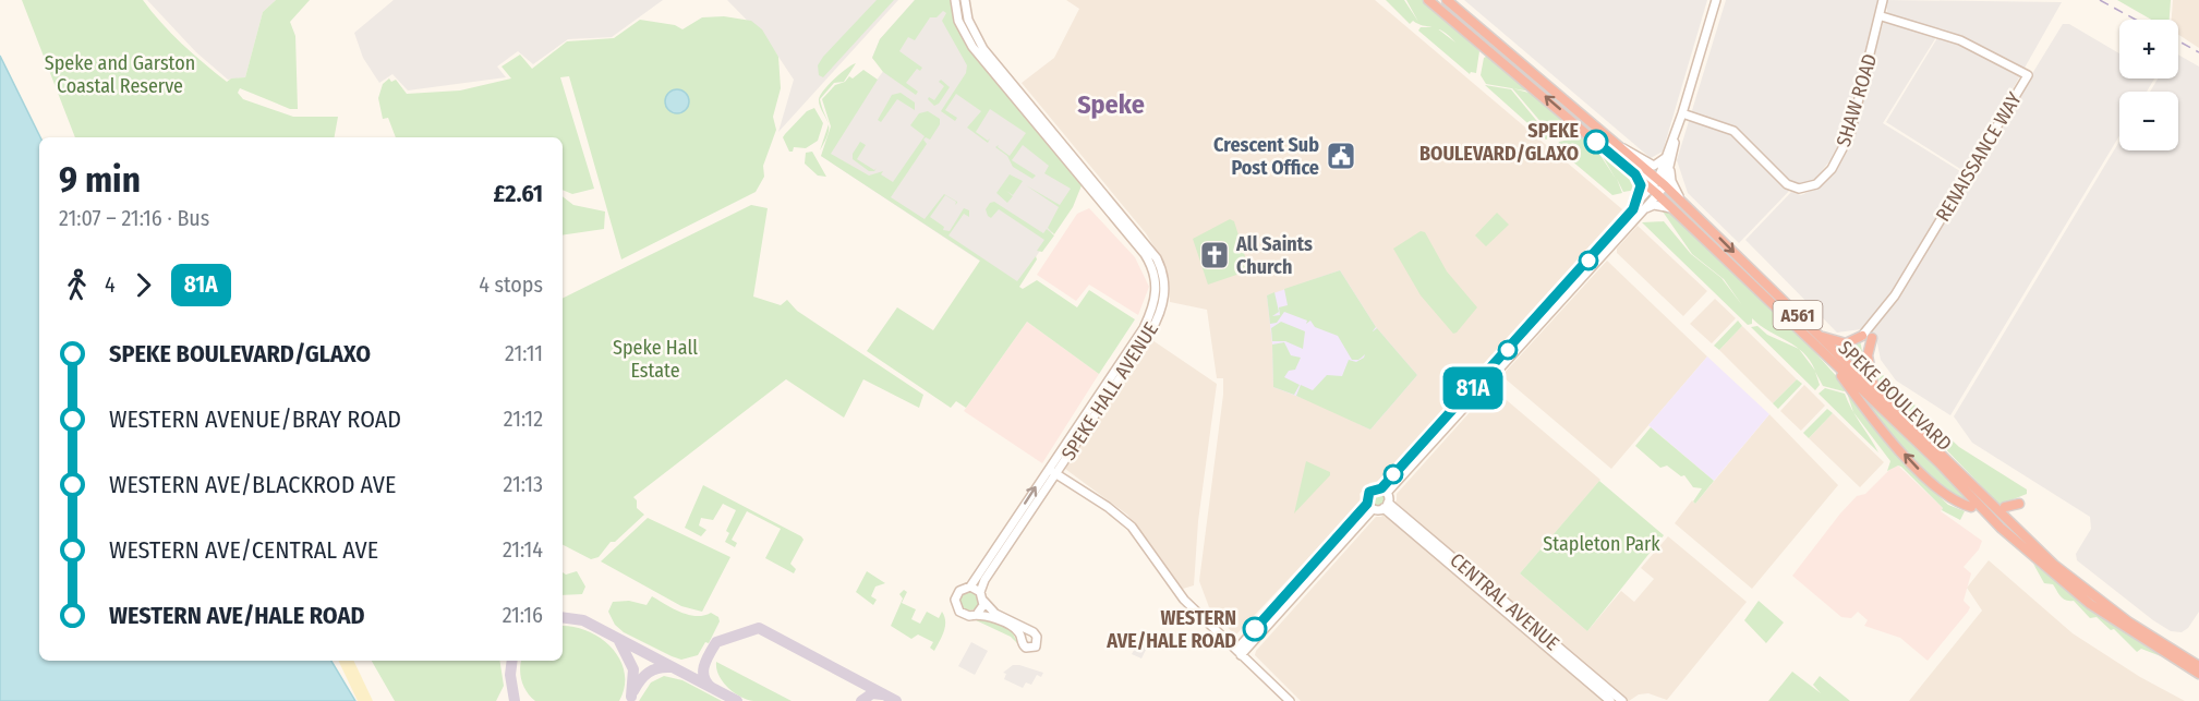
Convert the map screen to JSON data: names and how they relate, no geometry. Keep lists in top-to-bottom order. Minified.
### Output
{"streets":{"highway":["A561","SPEKE BOULEVARD"],"street":["SHAW ROAD","RENAISSANCE WAY","SPEKE HALL AVENUE","CENTRAL AVENUE"]},"crossings":[["SHAW ROAD","RENAISSANCE WAY"],["A561","SPEKE BOULEVARD"]],"districts":["Speke"],"parks":["Speke and Garston Coastal Reserve","Speke Hall Estate","Stapleton Park"],"places":{"other":["SPEKE BOULEVARD/GLAXO","WESTERN AVE/HALE ROAD"],"public building":["Crescent Sub Post Office"],"church":["All Saints Church"]},"lines":["bus line 81A"],"page":{"on_map":"81A","map_buttons":["+","−"],"heading":["9 min","21:07 – 21:16 · Bus","£2.61"],"legs":["4","81A","4 stops"],"list":[{"name":"SPEKE BOULEVARD/GLAXO","value":"21:11"},{"name":"WESTERN AVENUE/BRAY ROAD","value":"21:12"},{"name":"WESTERN AVE/BLACKROD AVE","value":"21:13"},{"name":"WESTERN AVE/CENTRAL AVE","value":"21:14"},{"name":"WESTERN AVE/HALE ROAD","value":"21:16"}]}}
